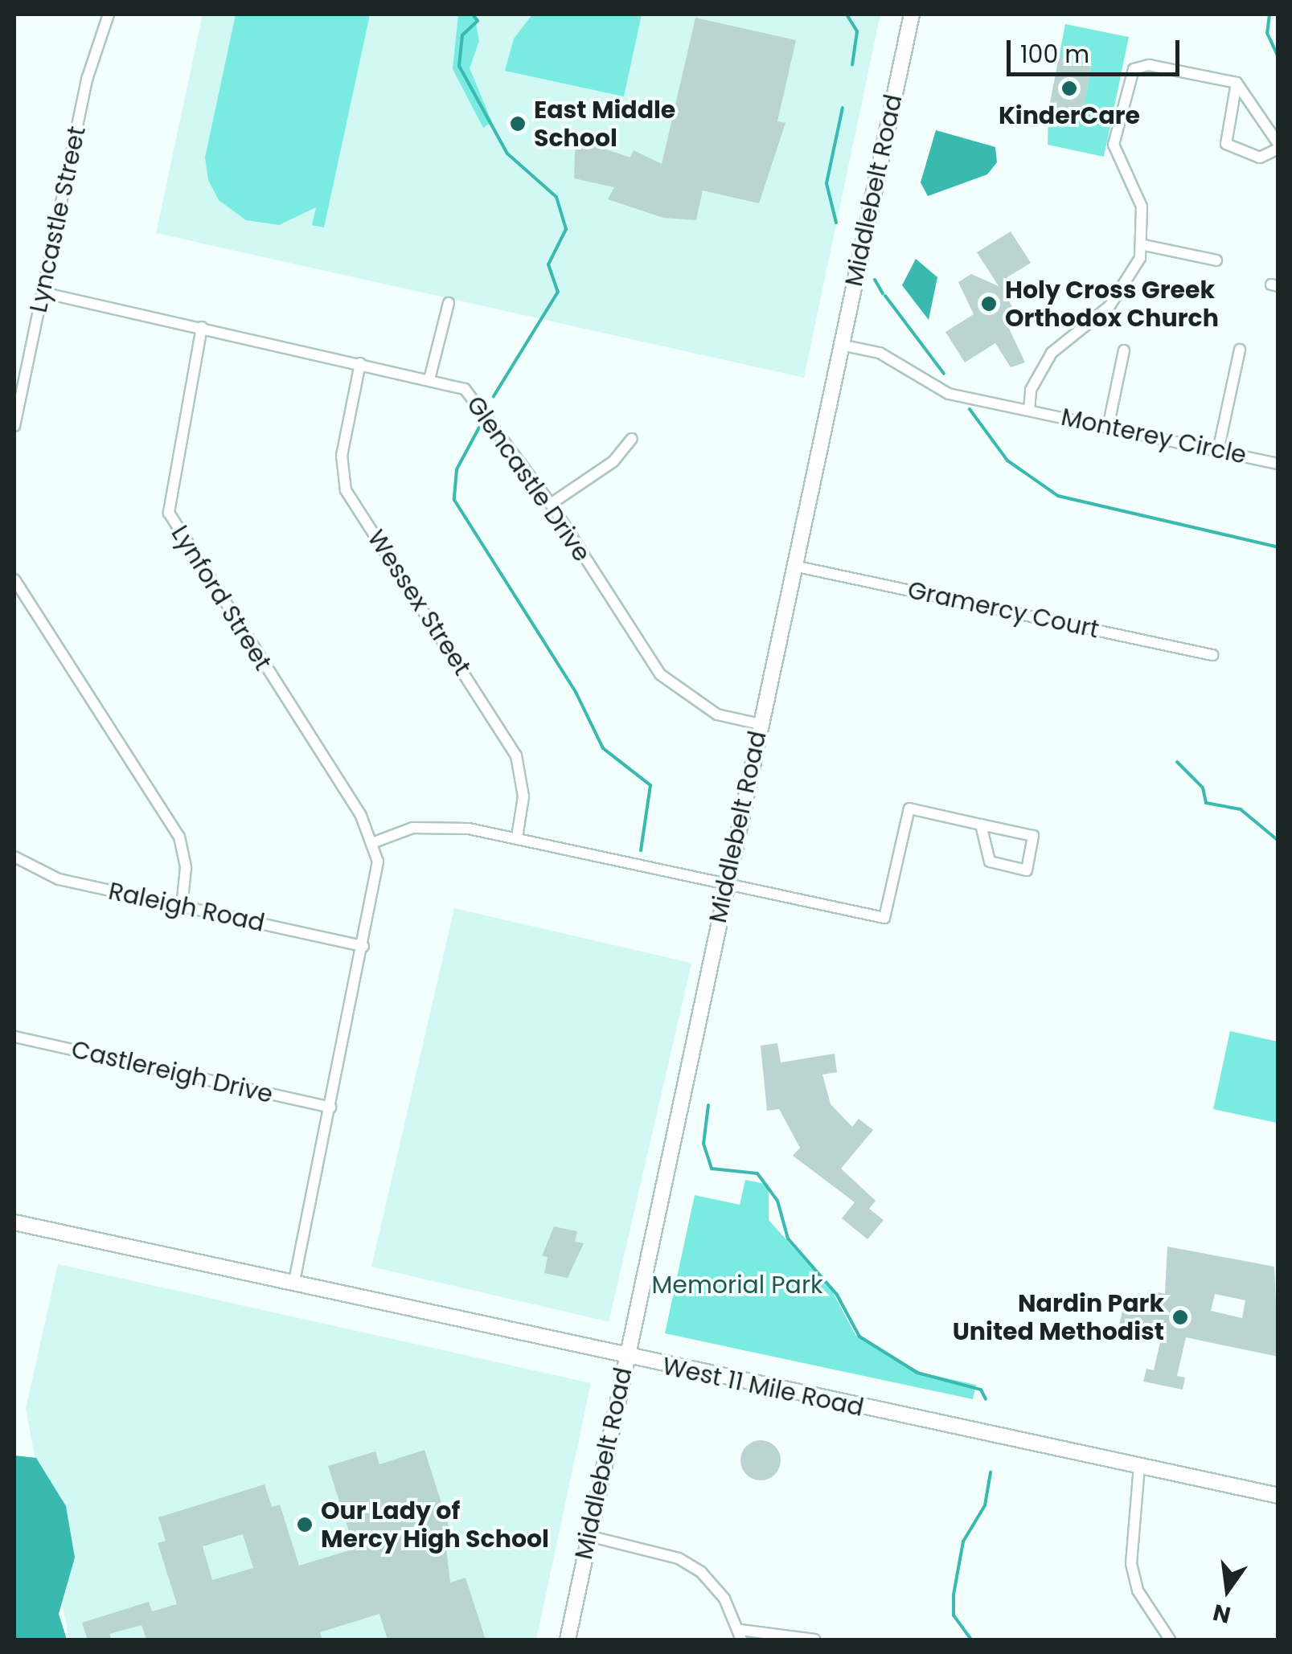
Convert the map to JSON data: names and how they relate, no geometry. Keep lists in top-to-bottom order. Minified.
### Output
{"streets":{"street":["Middlebelt Road","Lyncastle Street","Monterey Circle","Glencastle Drive","Lynford Street","Wessex Street","Gramercy Court","Raleigh Road","Castlereigh Drive","West 11 Mile Road"]},"crossings":[["Middlebelt Road","Monterey Circle"],["Middlebelt Road","Glencastle Drive"],["Middlebelt Road","Gramercy Court"],["Middlebelt Road","West 11 Mile Road"],["Lyncastle Street","Glencastle Drive"],["Glencastle Drive","Lynford Street"],["Glencastle Drive","Wessex Street"]],"parks":["Memorial Park"],"places":["KinderCare","East Middle School","Holy Cross Greek Orthodox Church","Nardin Park United Methodist","Our Lady of Mercy High School"],"scale_bar":"100 m","north":"bottom"}
